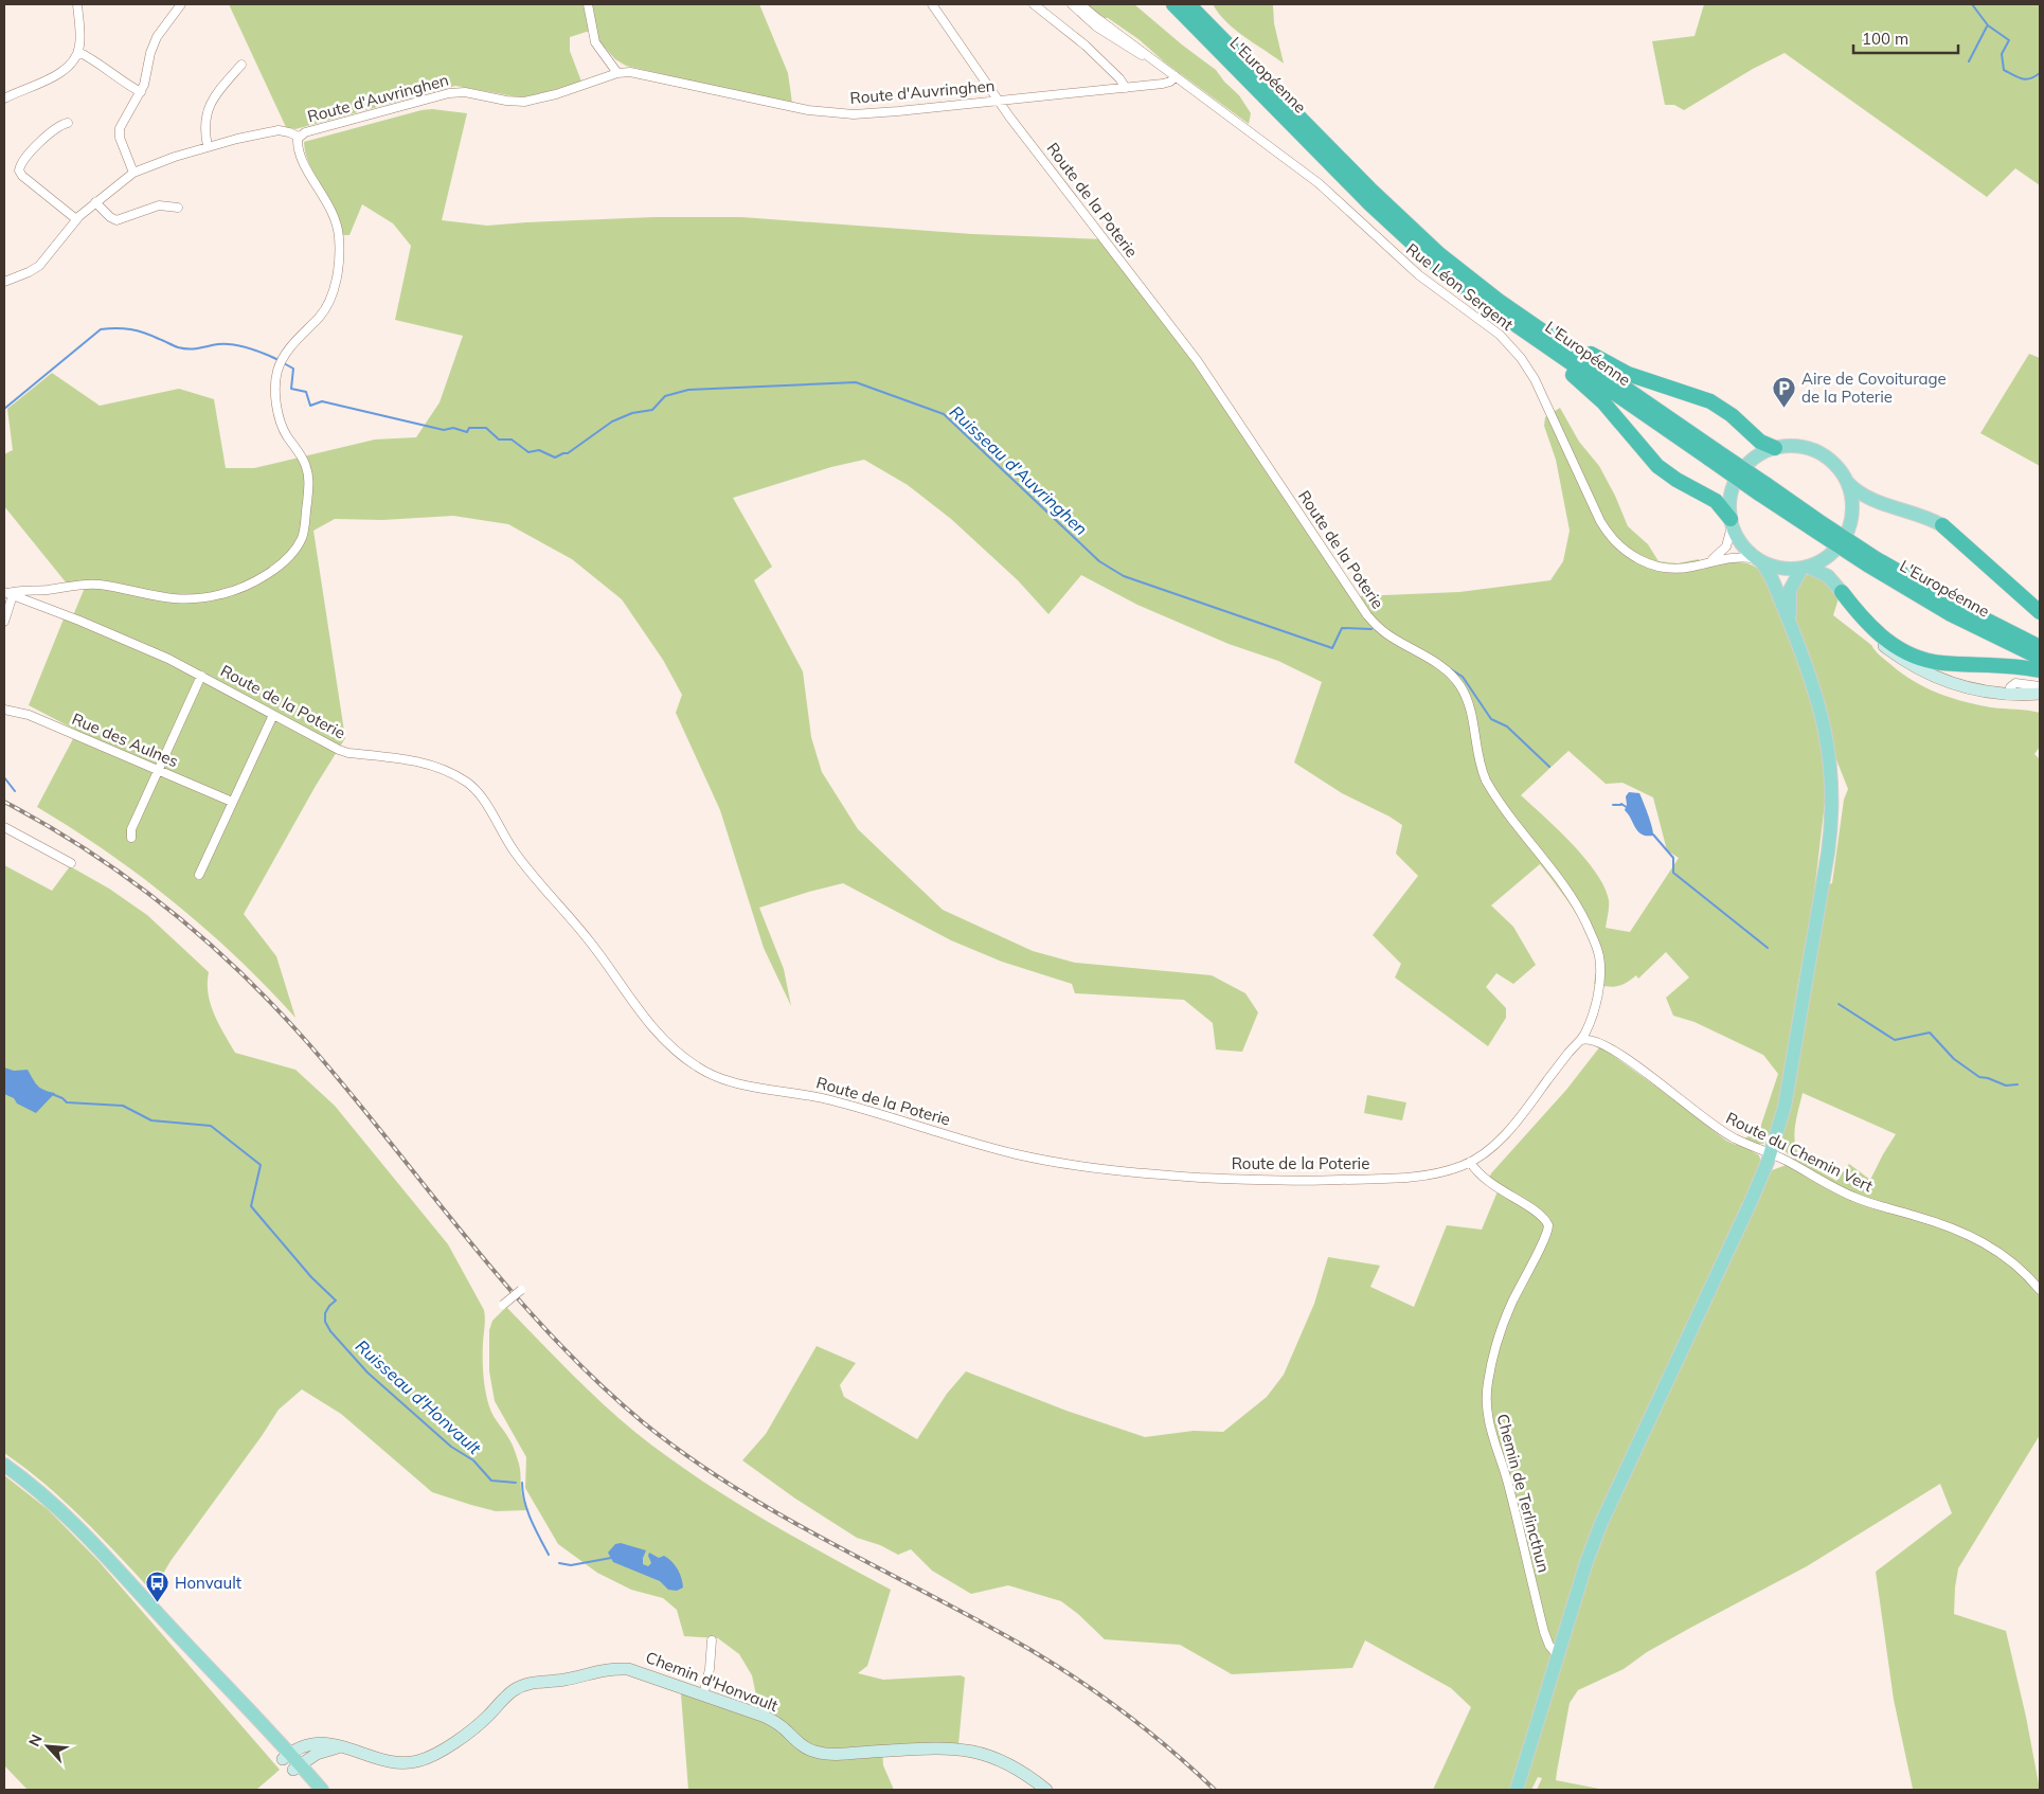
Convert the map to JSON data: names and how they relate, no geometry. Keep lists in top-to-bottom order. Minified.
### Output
{"streets":{"highway":["L'Européenne"],"street":["Route d'Auvringhen","Route de la Poterie","Rue Léon Sergent","Rue des Aulnes","Route du Chemin Vert","Chemin de Terlincthun","Chemin d'Honvault"]},"crossings":[["Route d'Auvringhen","Route de la Poterie"],["Route d'Auvringhen","Rue Léon Sergent"],["Route de la Poterie","Route du Chemin Vert"],["Route de la Poterie","Chemin de Terlincthun"]],"water":["Ruisseau d'Auvringhen","Ruisseau d'Honvault"],"places":{"parking":["Aire de Covoiturage de la Poterie"],"bus stop":["Honvault"]},"scale_bar":"100 m","north":"top left"}
